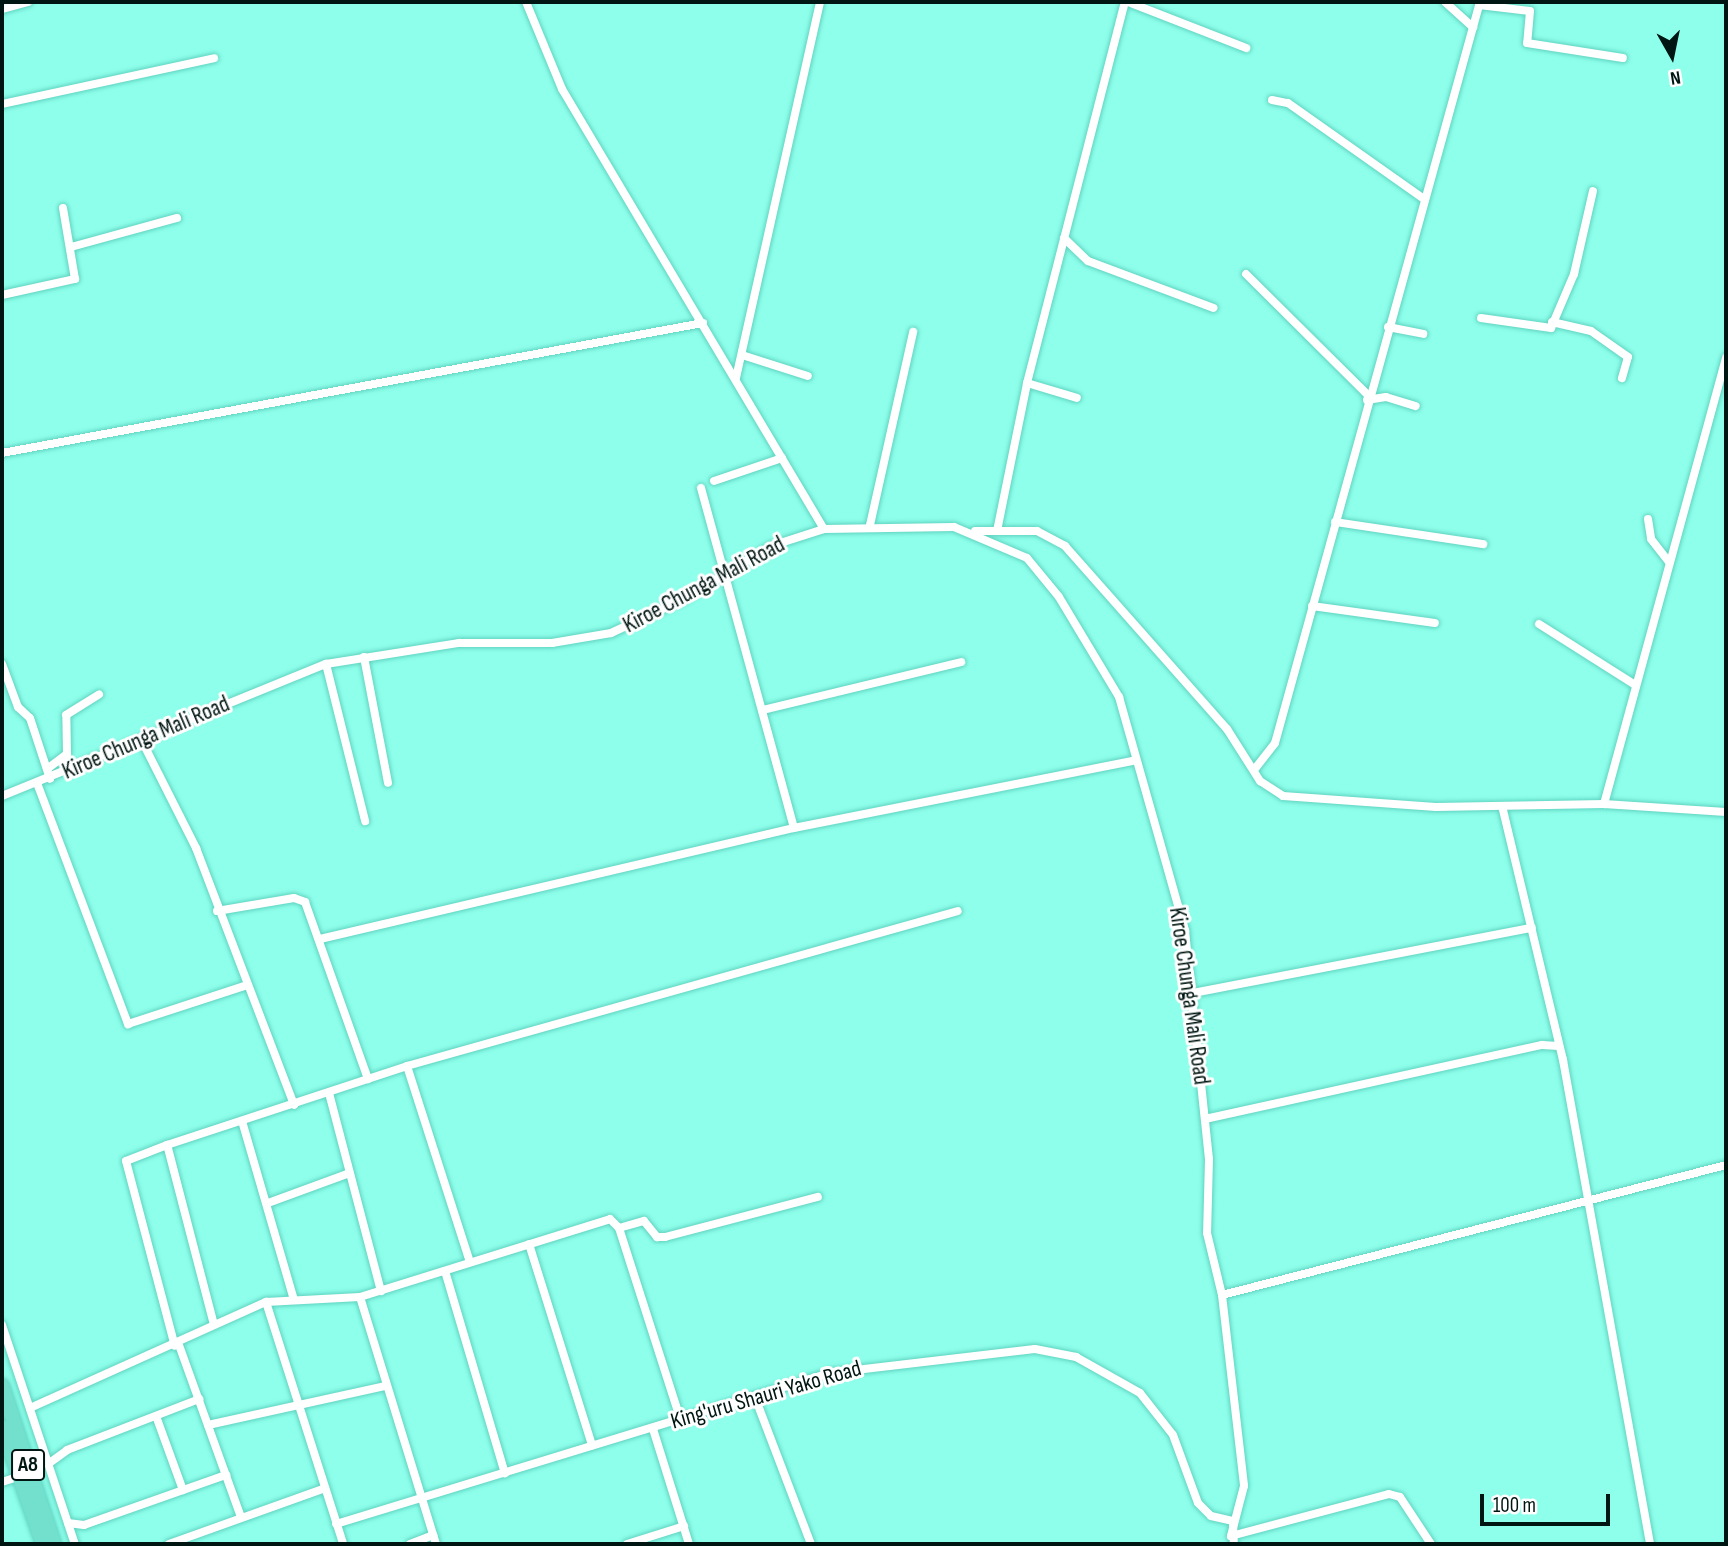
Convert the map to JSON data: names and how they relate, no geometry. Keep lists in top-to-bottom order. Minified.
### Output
{"streets":{"highway":["A8"],"street":["Kiroe Chunga Mali Road","King'uru Shauri Yako Road"]},"crossings":[["Kiroe Chunga Mali Road","King'uru Shauri Yako Road"]],"scale_bar":"100 m","north":"bottom"}
